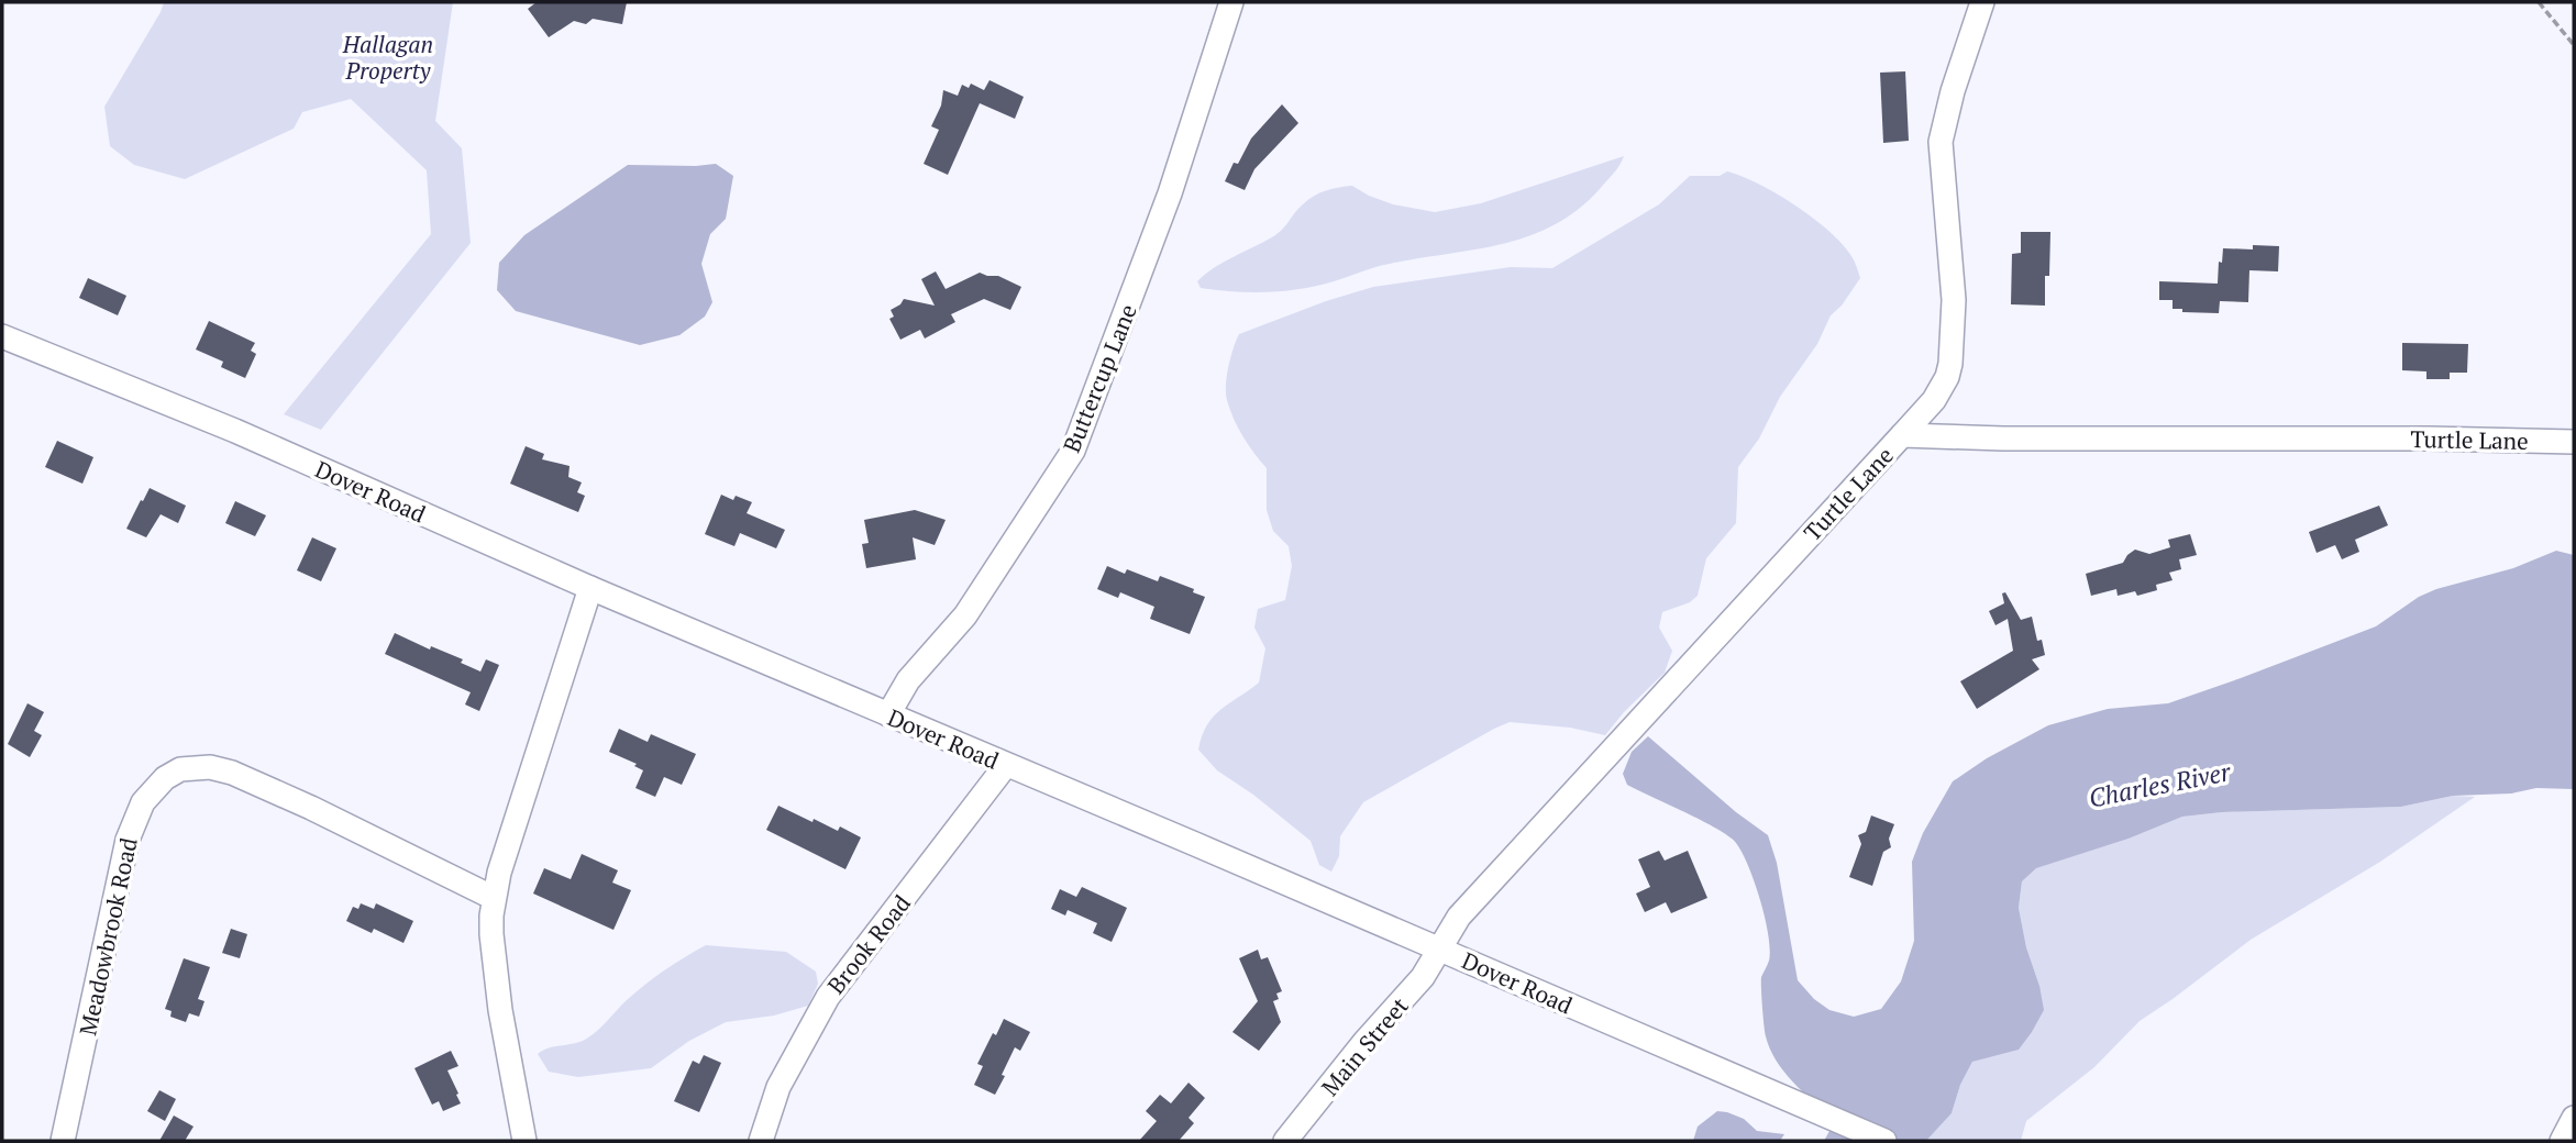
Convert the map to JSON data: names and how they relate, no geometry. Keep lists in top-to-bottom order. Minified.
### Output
{"streets":{"street":["Buttercup Lane","Turtle Lane","Dover Road","Meadowbrook Road","Brook Road","Main Street"]},"crossings":[["Buttercup Lane","Dover Road"],["Turtle Lane","Dover Road"],["Turtle Lane","Main Street"],["Dover Road","Brook Road"],["Dover Road","Main Street"]],"water":["Charles River"],"parks":["Hallagan Property"]}
